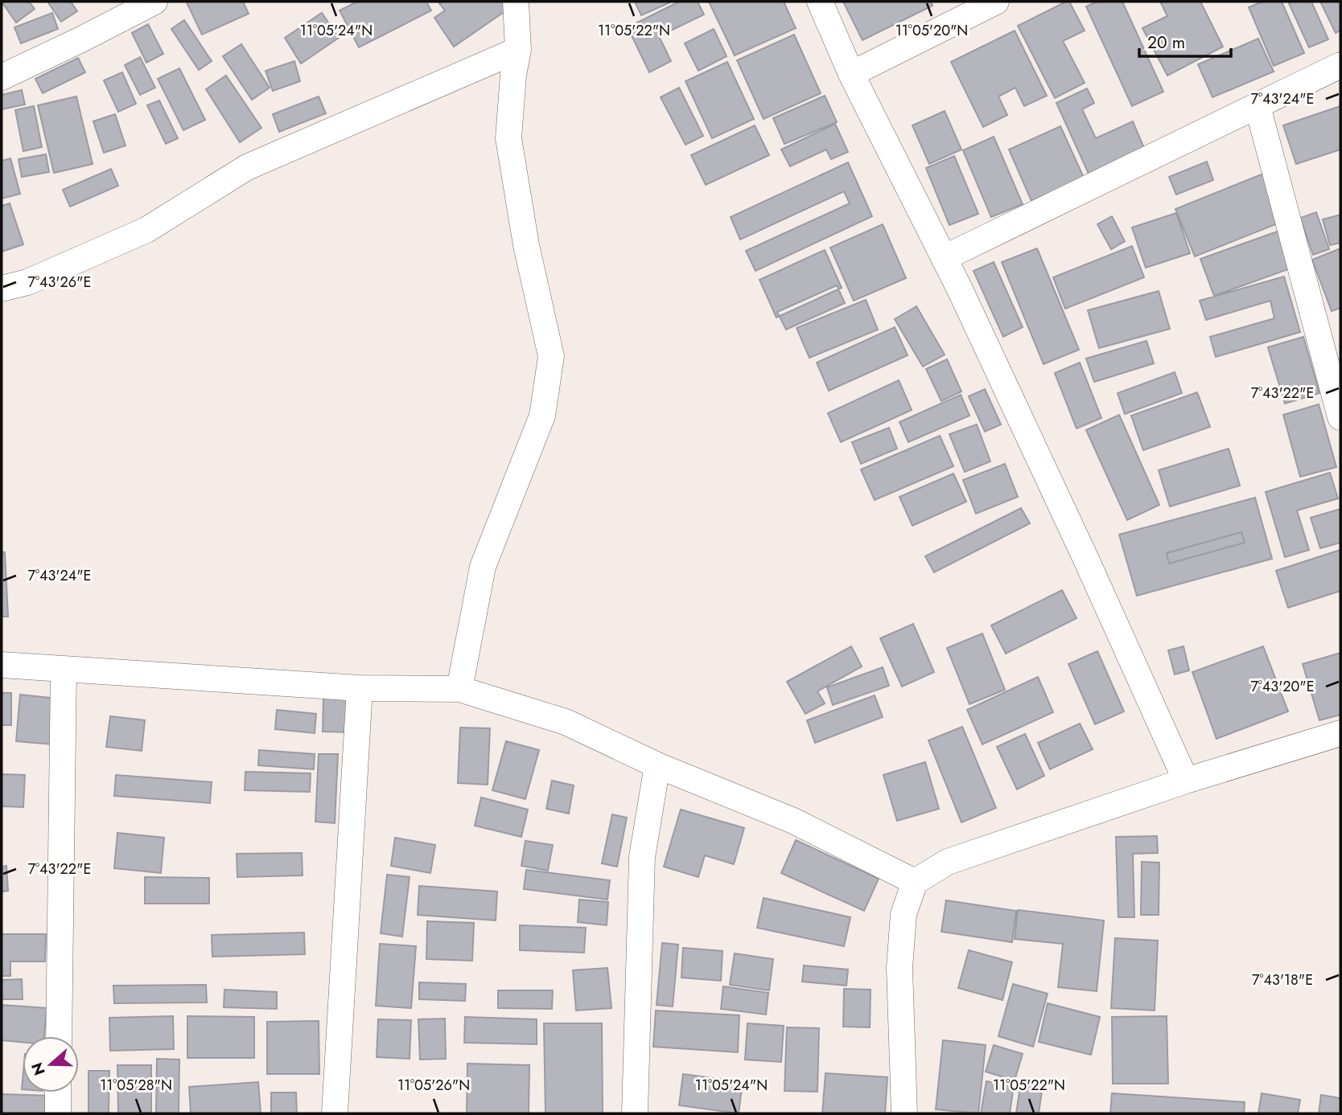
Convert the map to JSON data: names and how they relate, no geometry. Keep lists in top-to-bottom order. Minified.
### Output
{"scale_bar":"20 m","north":"left","coordinates":["11°05'24\"N","11°05'22\"N","11°05'20\"N","7°43'24\"E","7°43'26\"E","7°43'22\"E","7°43'20\"E","7°43'18\"E","11°05'28\"N","11°05'26\"N"]}
